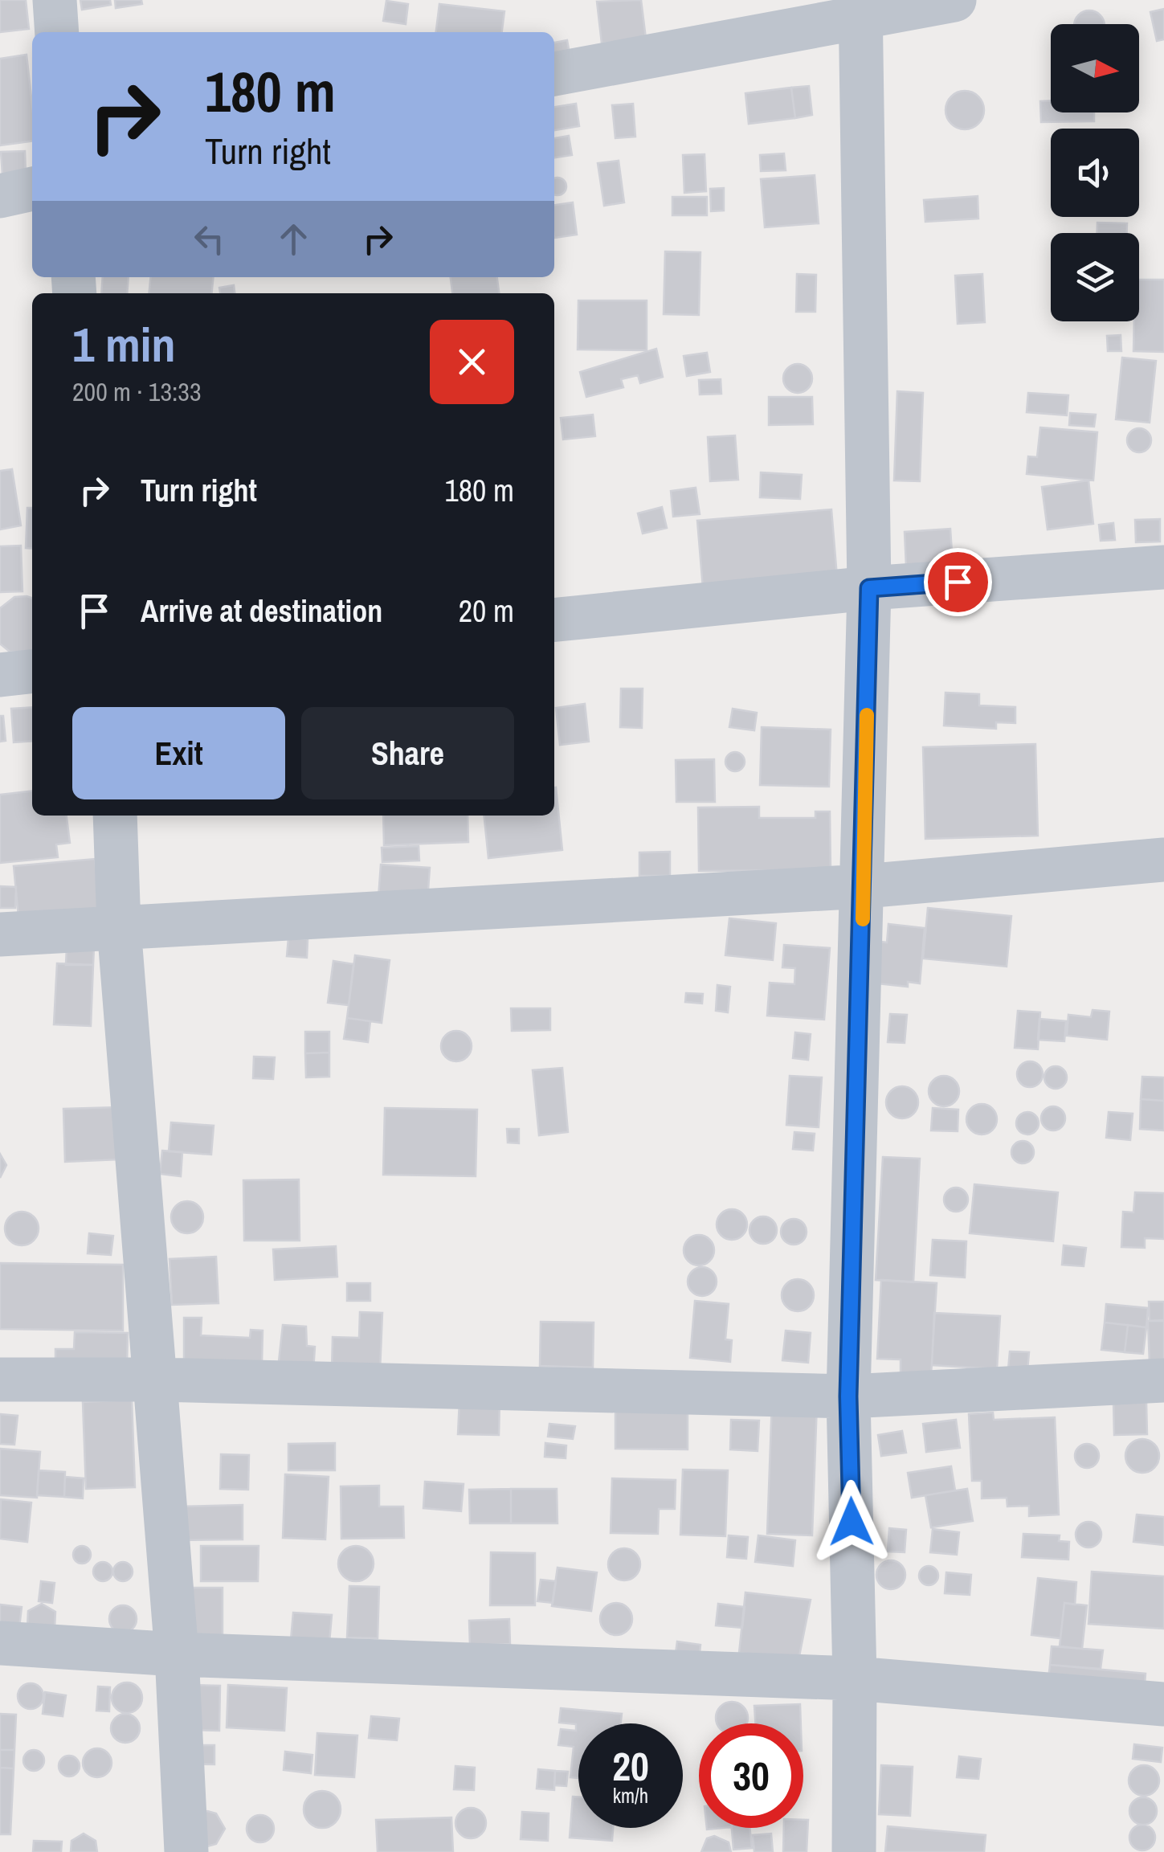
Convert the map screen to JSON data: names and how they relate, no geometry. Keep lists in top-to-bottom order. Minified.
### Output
{"north":"right","page":{"turn":["180 m","Turn right"],"heading":["1 min","200 m · 13:33"],"list":[{"name":"Turn right","value":"180 m"},{"name":"Arrive at destination","value":"20 m"}],"buttons":["Exit","Share"],"speed":"20 km/h","limit":"30"}}
